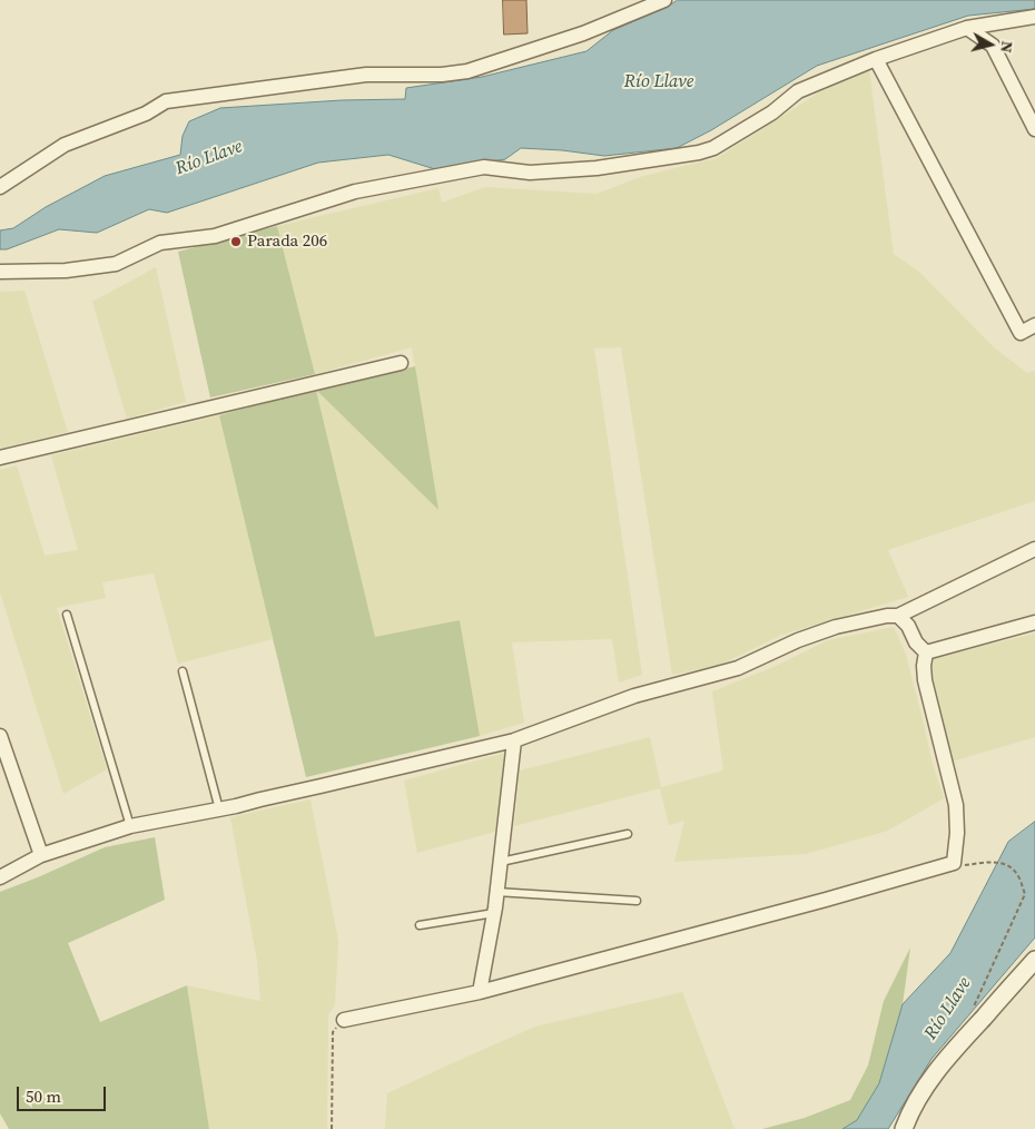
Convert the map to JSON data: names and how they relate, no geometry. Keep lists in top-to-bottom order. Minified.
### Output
{"water":["Río Llave"],"places":["Parada 206"],"scale_bar":"50 m","north":"right"}
